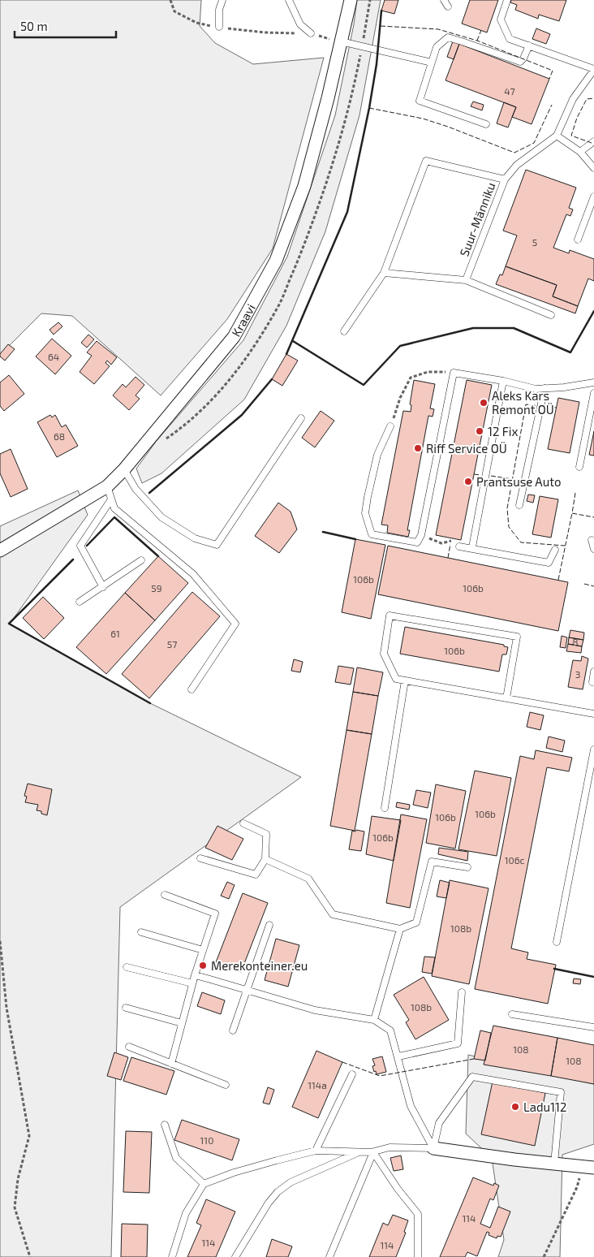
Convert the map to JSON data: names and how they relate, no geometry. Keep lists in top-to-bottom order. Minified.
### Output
{"streets":{"street":["Kraavi"],"lane":["Suur-Männiku"]},"places":["Aleks Kars Remont OÜ","12 Fix","Riff Service OÜ","Prantsuse Auto","Merekonteiner.eu","Ladu112"],"house_numbers":["47","5","64","68","106b","59","106b","61","8","57","106b","3","106b","106b","106b","106c","108b","108b","108","108","114a","110","114","114","114"],"scale_bar":"50 m"}
